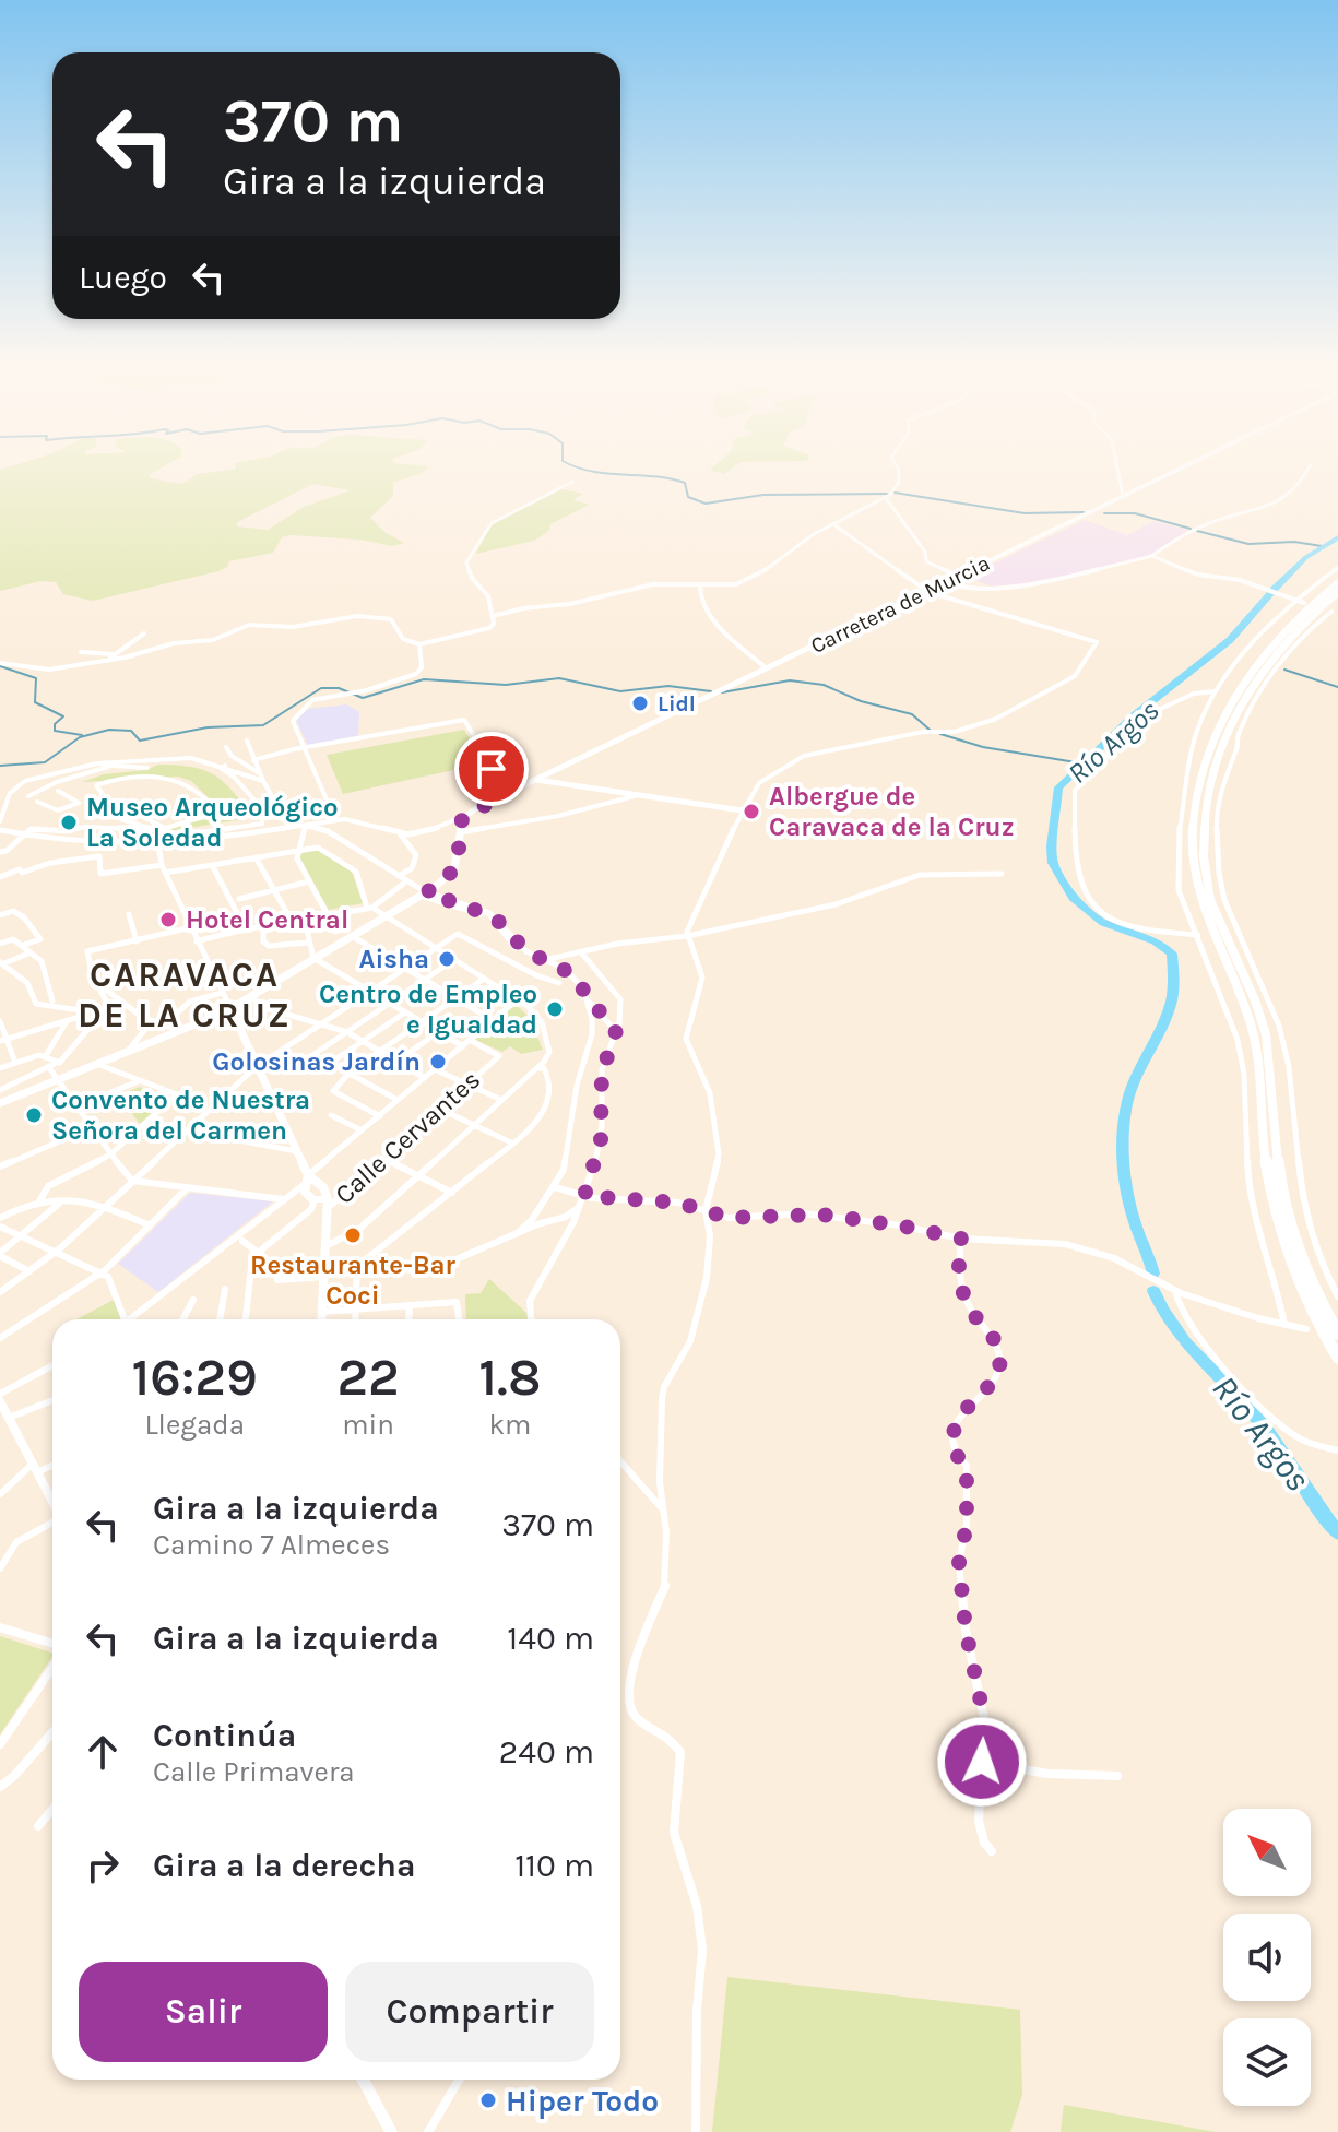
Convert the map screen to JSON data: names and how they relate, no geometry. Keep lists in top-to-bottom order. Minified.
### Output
{"streets":{"main road":["Carretera de Murcia"],"street":["Calle Cervantes"]},"districts":["CARAVACA DE LA CRUZ"],"water":["Río Argos"],"places":["Lidl","Albergue de Caravaca de la Cruz","Museo Arqueológico La Soledad","Hotel Central","Aisha","Centro de Empleo e Igualdad","Golosinas Jardín","Convento de Nuestra Señora del Carmen","Restaurante-Bar Coci","Hiper Todo"],"north":"top left","page":{"turn":["370 m","Gira a la izquierda"],"then":"Luego","eta":["16:29","Llegada","22","min","1.8","km"],"list":[{"name":"Gira a la izquierda","note":"Camino 7 Almeces","value":"370 m"},{"name":"Gira a la izquierda","value":"140 m"},{"name":"Continúa","note":"Calle Primavera","value":"240 m"},{"name":"Gira a la derecha","value":"110 m"}],"buttons":["Salir","Compartir"]}}
